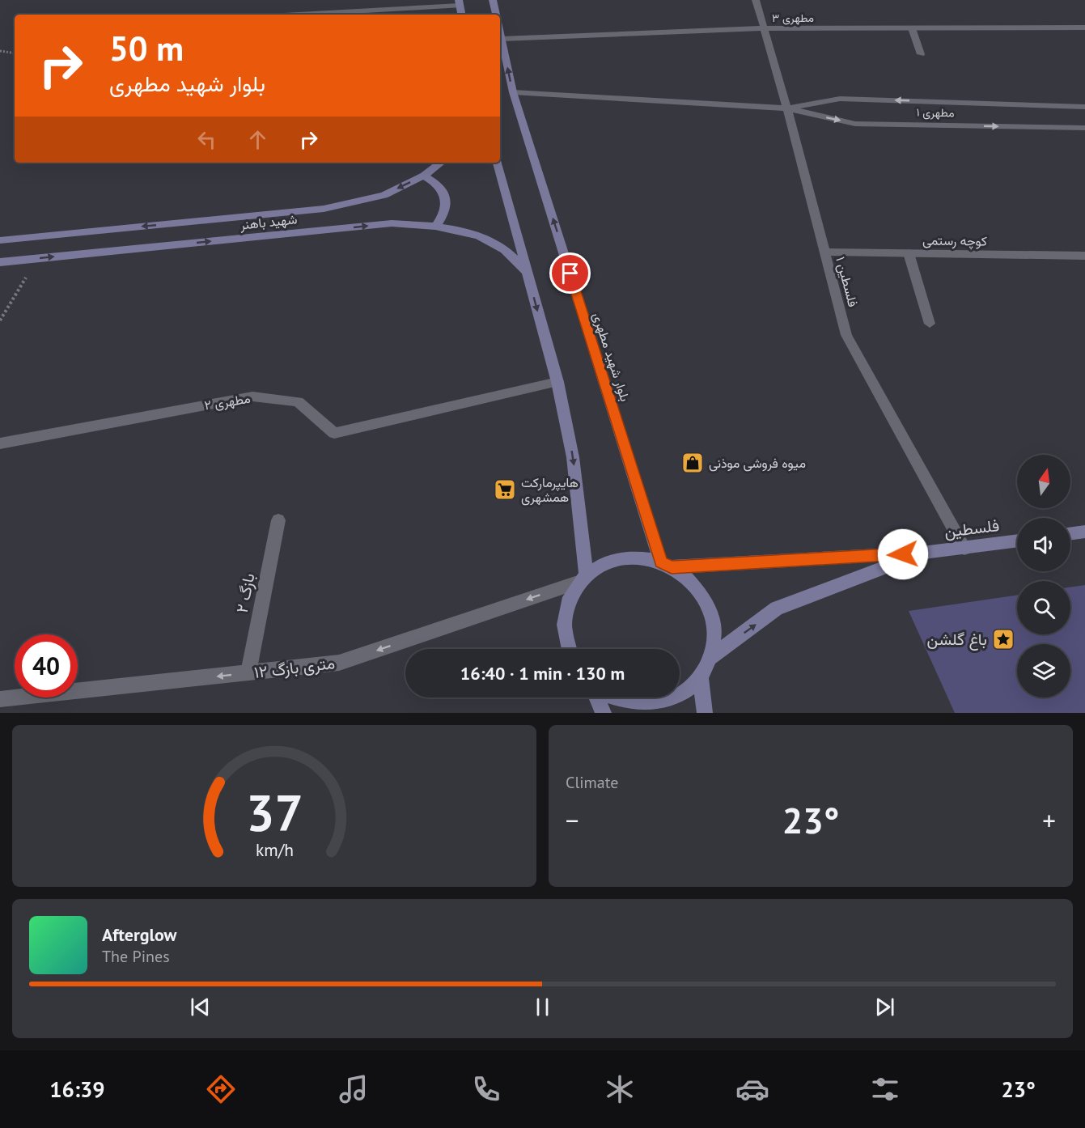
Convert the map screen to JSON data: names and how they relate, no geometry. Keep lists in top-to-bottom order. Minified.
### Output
{"streets":{"main road":["شهید باهنر","بلوار شهید مطهری","فلسطین"],"street":["مطهری ۳","مطهری ۱","کوچه رستمی","فلسطین ۱","مطهری ۲","بازگ ۲","۱۲ متری بازگ"]},"crossings":[["مطهری ۳","فلسطین ۱"],["مطهری ۳","بلوار شهید مطهری"],["مطهری ۱","فلسطین ۱"],["مطهری ۱","بلوار شهید مطهری"],["کوچه رستمی","فلسطین ۱"],["فلسطین ۱","فلسطین"],["بازگ ۲","۱۲ متری بازگ"]],"one_way":["۱۲ متری بازگ"],"places":{"shop":["میوه فروشی موذنی"],"supermarket":["هايپرماركت همشهری"],"place":["باغ گلشن"]},"north":"top","page":{"turn":["50 m","بلوار شهید مطهری"],"limit":"40","trip":"16:40 · 1 min · 130 m","tile":"Climate","heat":["−","23°","+"],"song":["Afterglow","The Pines"],"tabs":["16:39","23°"],"gauge":["37","km/h"]}}
